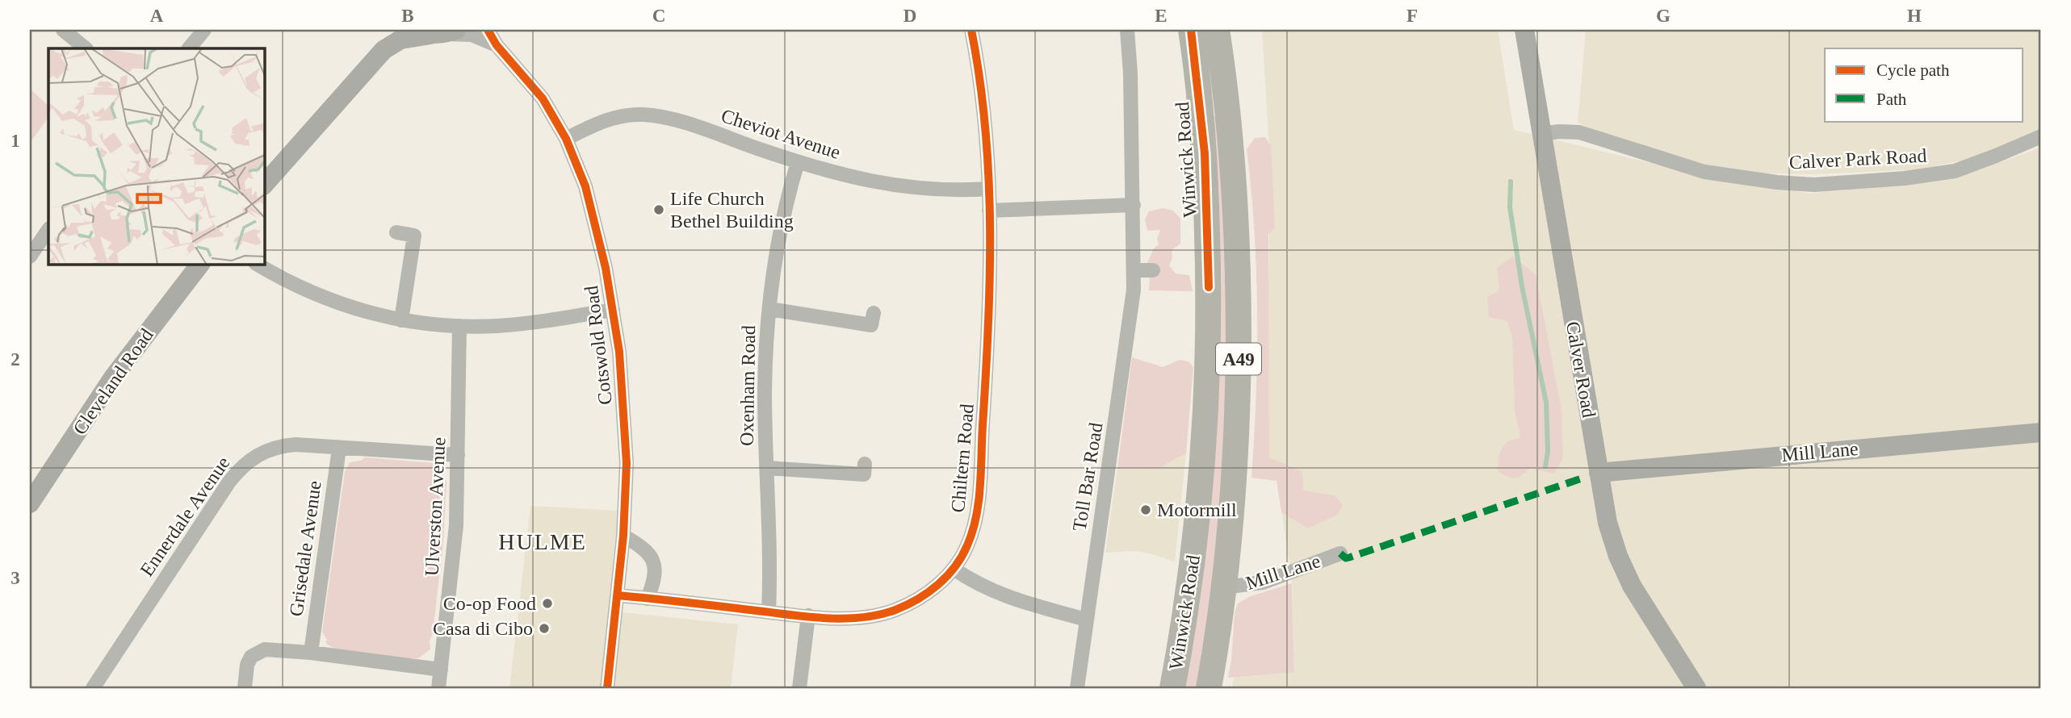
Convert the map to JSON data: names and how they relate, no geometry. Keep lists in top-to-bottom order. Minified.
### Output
{"streets":{"highway":["Winwick Road","A49"],"street":["Cheviot Avenue","Calver Park Road","Cotswold Road","Calver Road","Cleveland Road","Oxenham Road","Mill Lane","Chiltern Road","Toll Bar Road","Ulverston Avenue","Ennerdale Avenue","Grisedale Avenue"]},"crossings":[["Cheviot Avenue","Cotswold Road"],["Cheviot Avenue","Oxenham Road"],["Cheviot Avenue","Chiltern Road"],["Calver Park Road","Calver Road"],["Winwick Road","Mill Lane"],["Cotswold Road","Chiltern Road"],["Calver Road","Mill Lane"],["Oxenham Road","Chiltern Road"],["Ulverston Avenue","Ennerdale Avenue"],["Ennerdale Avenue","Grisedale Avenue"]],"districts":["HULME"],"places":["Life Church Bethel Building","Motormill","Co-op Food","Casa di Cibo"],"legend":["Cycle path","Path"],"grid":{"columns":["A","B","C","D","E","F","G","H"],"rows":["1","2","3"]}}
